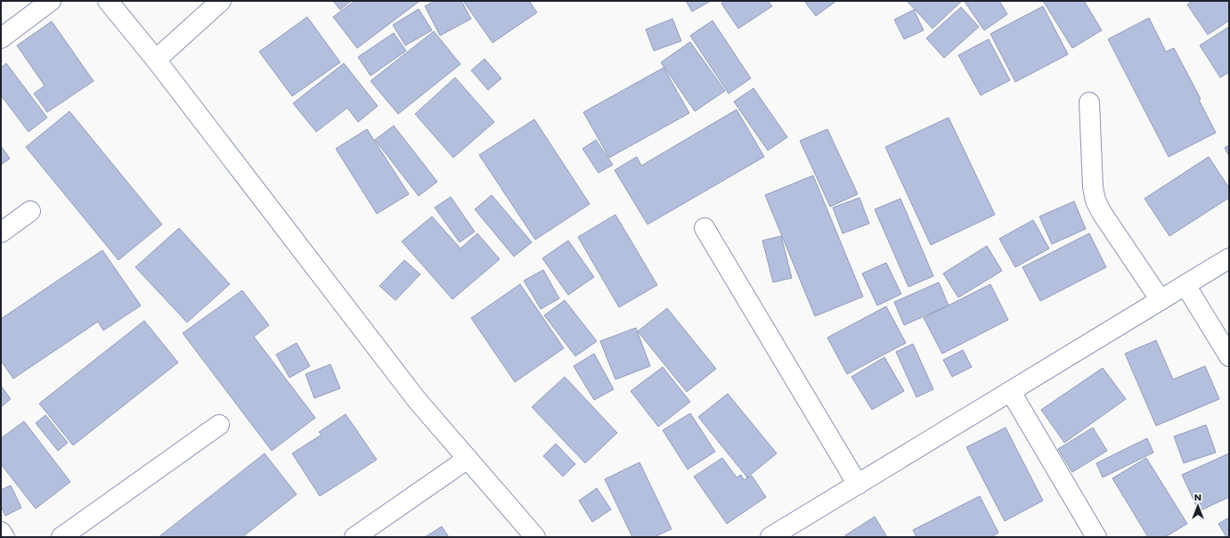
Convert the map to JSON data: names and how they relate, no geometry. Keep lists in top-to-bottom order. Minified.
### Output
{"north":"top"}
